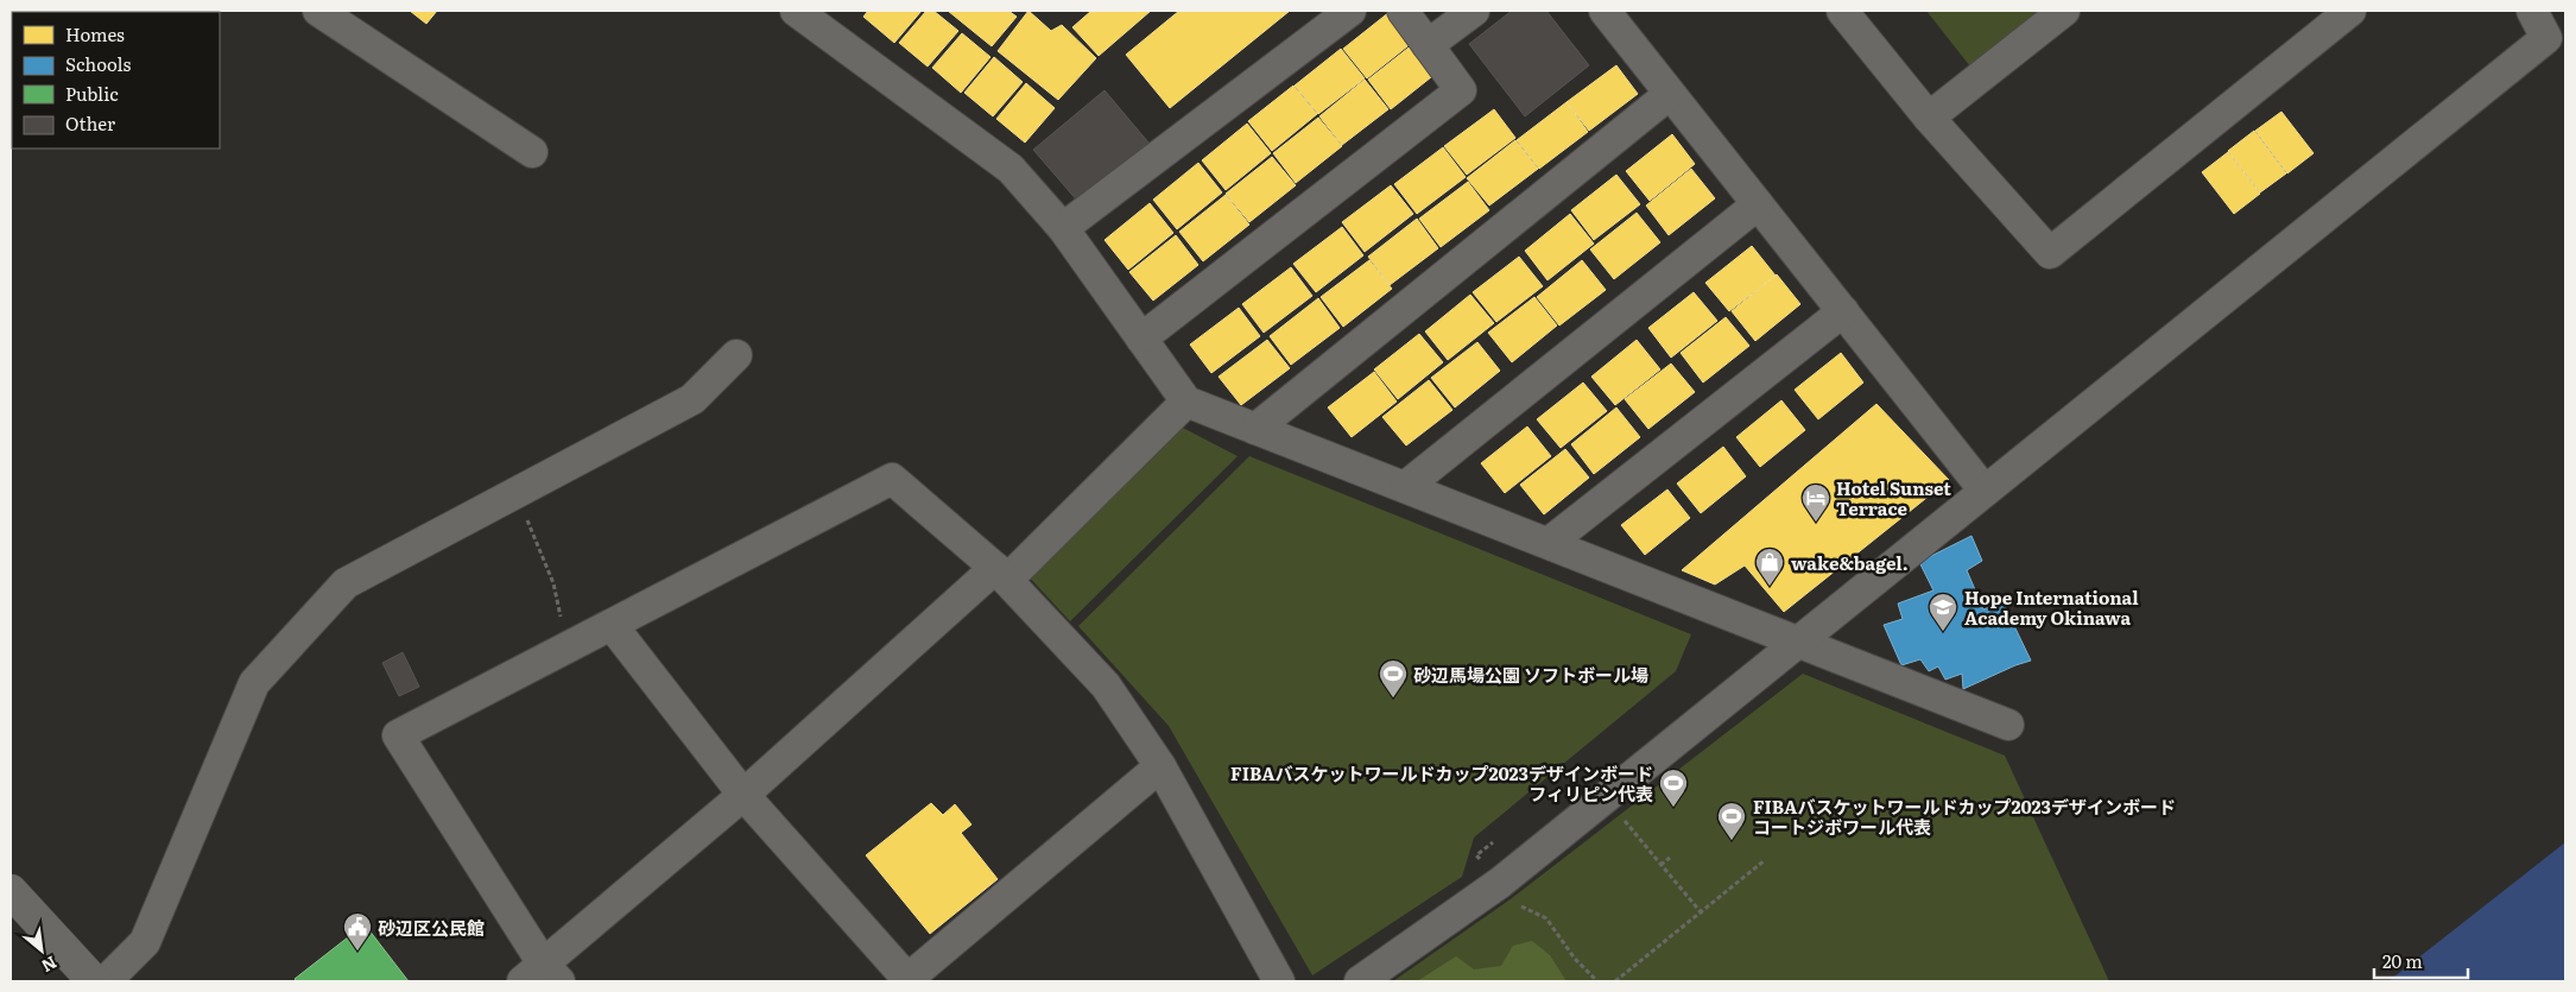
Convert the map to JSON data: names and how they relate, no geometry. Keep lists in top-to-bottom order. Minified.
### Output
{"places":{"hotel":["Hotel Sunset Terrace"],"shop":["wake&bagel."],"school or university":["Hope International Academy Okinawa"],"sports":["砂辺馬場公園 ソフトボール場","FIBAバスケットワールドカップ2023デザインボード フィリピン代表","FIBAバスケットワールドカップ2023デザインボード コートジボワール代表"],"public building":["砂辺区公民館"]},"legend":["Homes","Schools","Public","Other"],"scale_bar":"20 m","north":"bottom right"}
